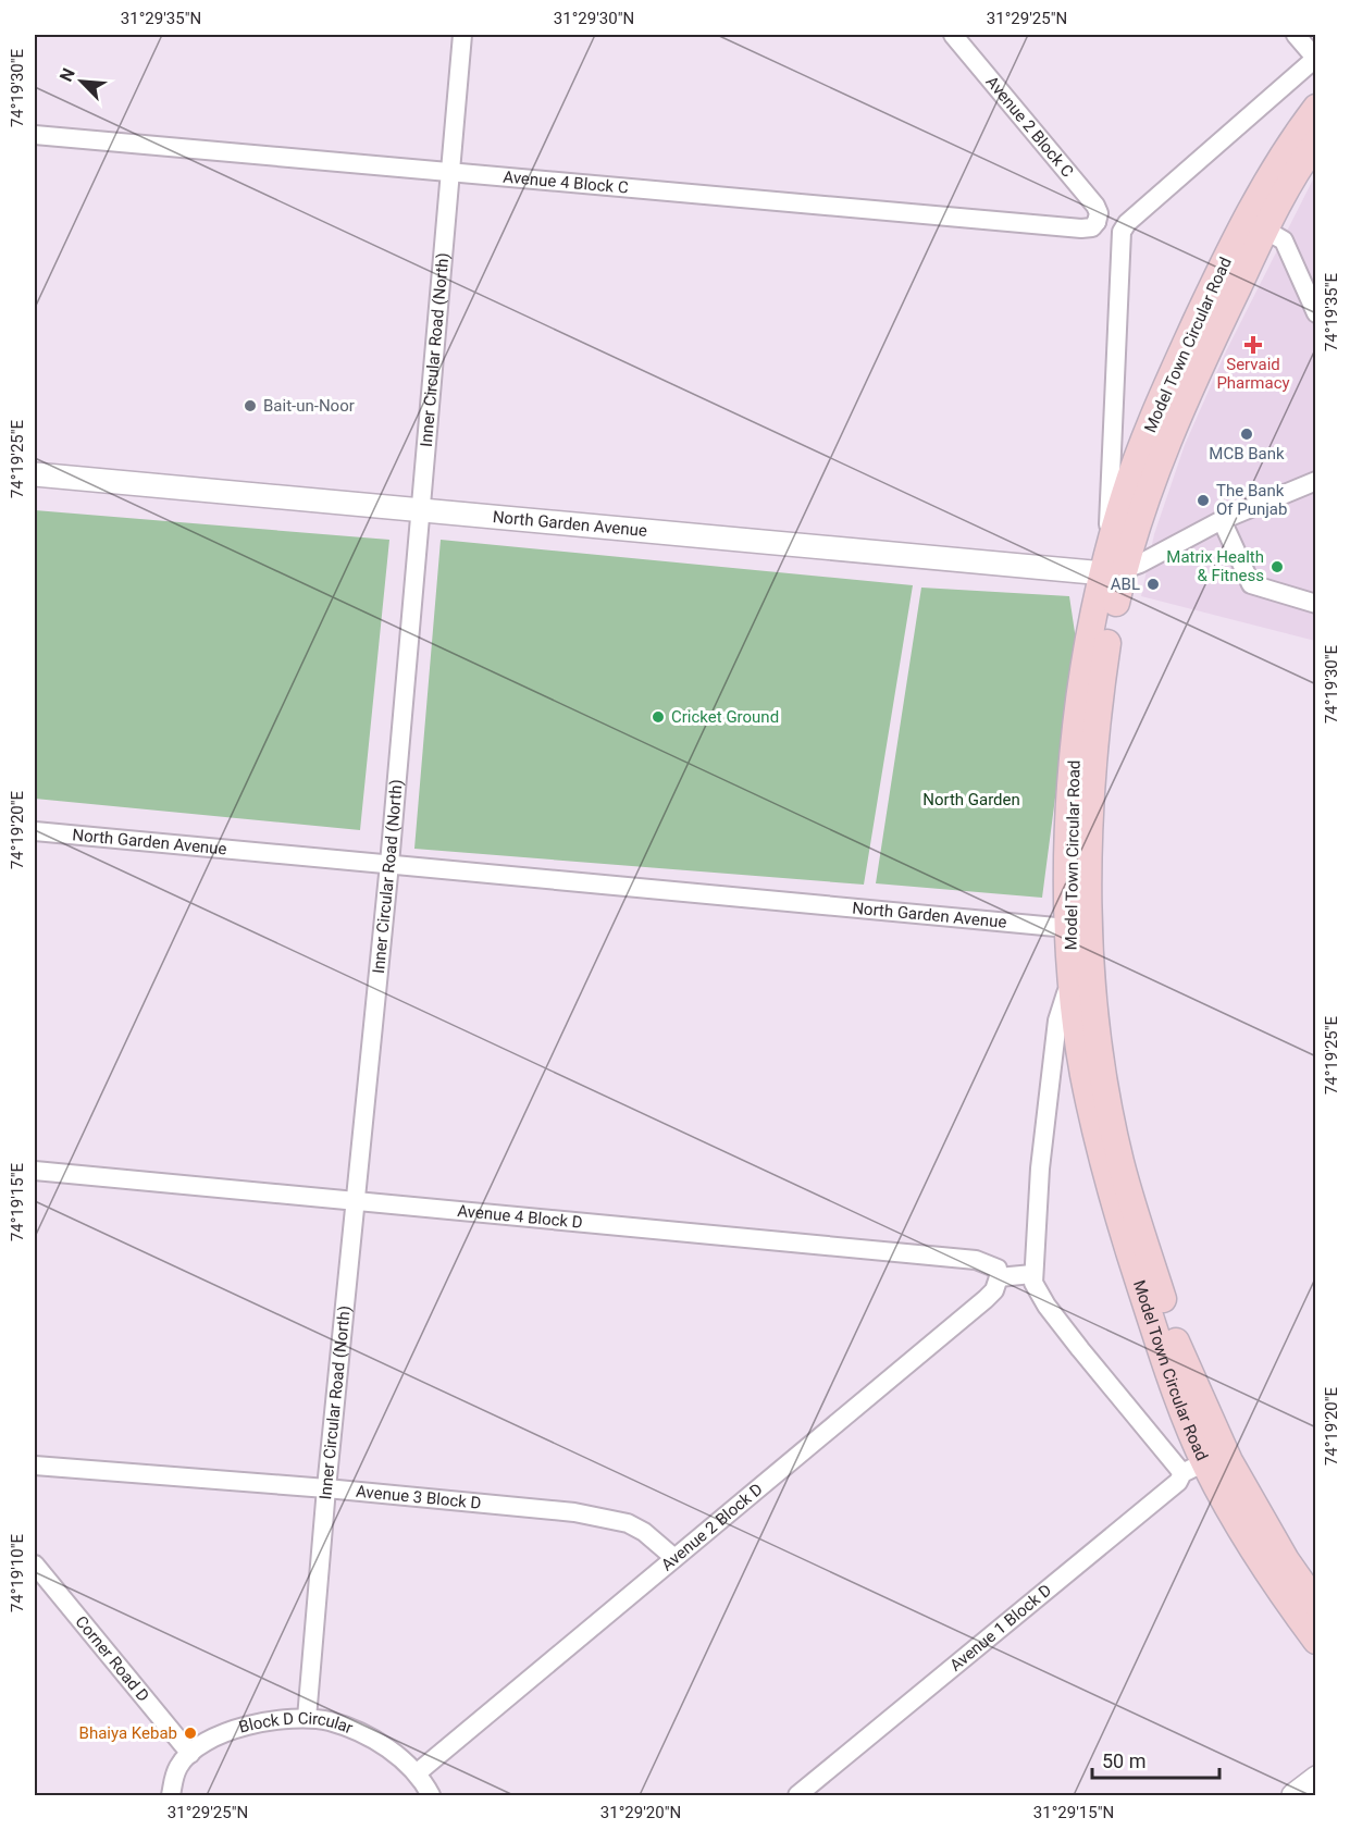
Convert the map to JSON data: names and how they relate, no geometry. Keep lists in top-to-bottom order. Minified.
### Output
{"streets":{"main road":["Model Town Circular Road"],"street":["Avenue 2 Block C","Avenue 4 Block C","Inner Circular Road (North)","North Garden Avenue","Avenue 4 Block D","Avenue 3 Block D","Avenue 2 Block D","Avenue 1 Block D","Corner Road D","Block D Circular"]},"crossings":[["Avenue 2 Block C","Avenue 4 Block C"],["Avenue 4 Block C","Inner Circular Road (North)"],["Model Town Circular Road","North Garden Avenue"],["Model Town Circular Road","Avenue 1 Block D"],["Inner Circular Road (North)","North Garden Avenue"],["Inner Circular Road (North)","Avenue 4 Block D"],["Inner Circular Road (North)","Avenue 3 Block D"],["Inner Circular Road (North)","Block D Circular"],["Avenue 4 Block D","Avenue 2 Block D"],["Avenue 3 Block D","Avenue 2 Block D"],["Avenue 2 Block D","Block D Circular"],["Corner Road D","Block D Circular"]],"parks":["North Garden"],"places":{"health":["Servaid Pharmacy"],"other":["Bait-un-Noor","MCB Bank","The Bank Of Punjab","Matrix Health & Fitness","ABL","Cricket Ground","Bhaiya Kebab"]},"scale_bar":"50 m","north":"top left","coordinates":["31°29'35\"N","31°29'30\"N","31°29'25\"N","74°19'30\"E","74°19'35\"E","74°19'25\"E","74°19'20\"E","74°19'15\"E","74°19'10\"E","31°29'20\"N","31°29'15\"N"]}
